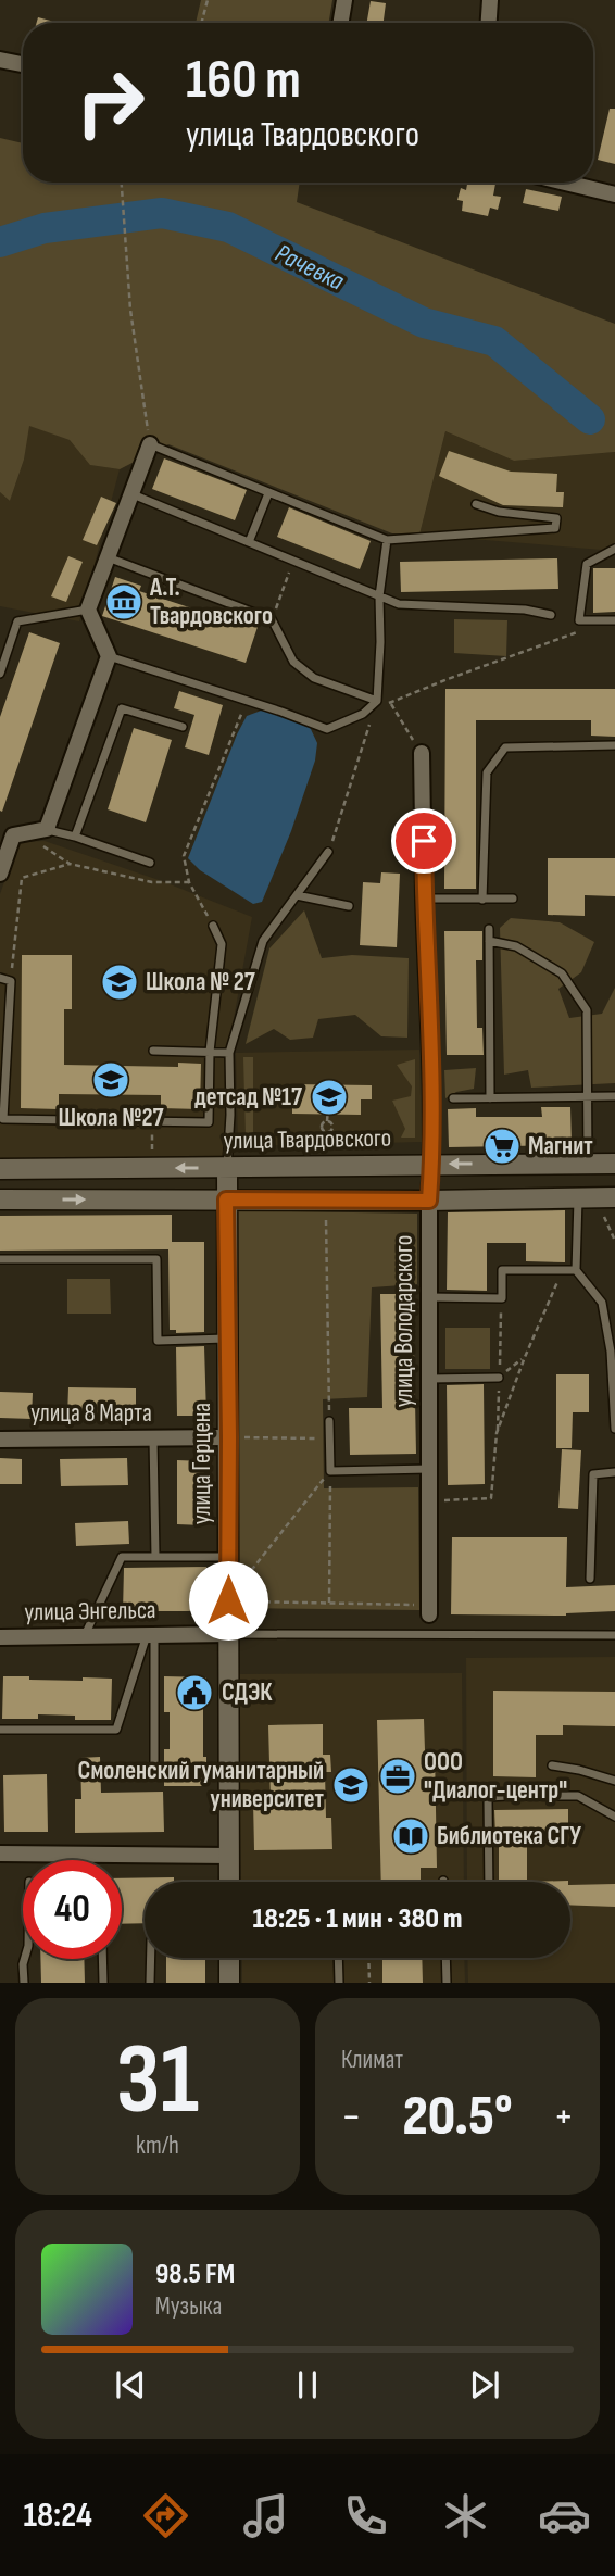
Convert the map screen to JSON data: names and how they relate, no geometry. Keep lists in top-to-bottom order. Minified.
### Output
{"streets":{"street":["улица Твардовского","улица Володарского","улица 8 Марта","улица Герцена","улица Энгельса"]},"crossings":[["улица Твардовского","улица Володарского"],["улица Твардовского","улица Герцена"],["улица 8 Марта","улица Герцена"],["улица Герцена","улица Энгельса"]],"water":["Рачевка"],"places":{"museum":["А.Т. Твардовского"],"school or university":["Школа № 27","Школа №27","детсад №17","Смоленский гуманитарный университет"],"supermarket":["Магнит"],"public building":["СДЭК"],"office":["ООО \"Диалог-центр\""],"library":["Библиотека СГУ"]},"page":{"turn":["160 m","улица Твардовского"],"limit":"40","trip":"18:25 · 1 мин · 380 m","tile":[["31","km/h"],"Климат"],"heat":["−","20.5°","+"],"song":["98.5 FM","Музыка"],"tabs":"18:24"}}
